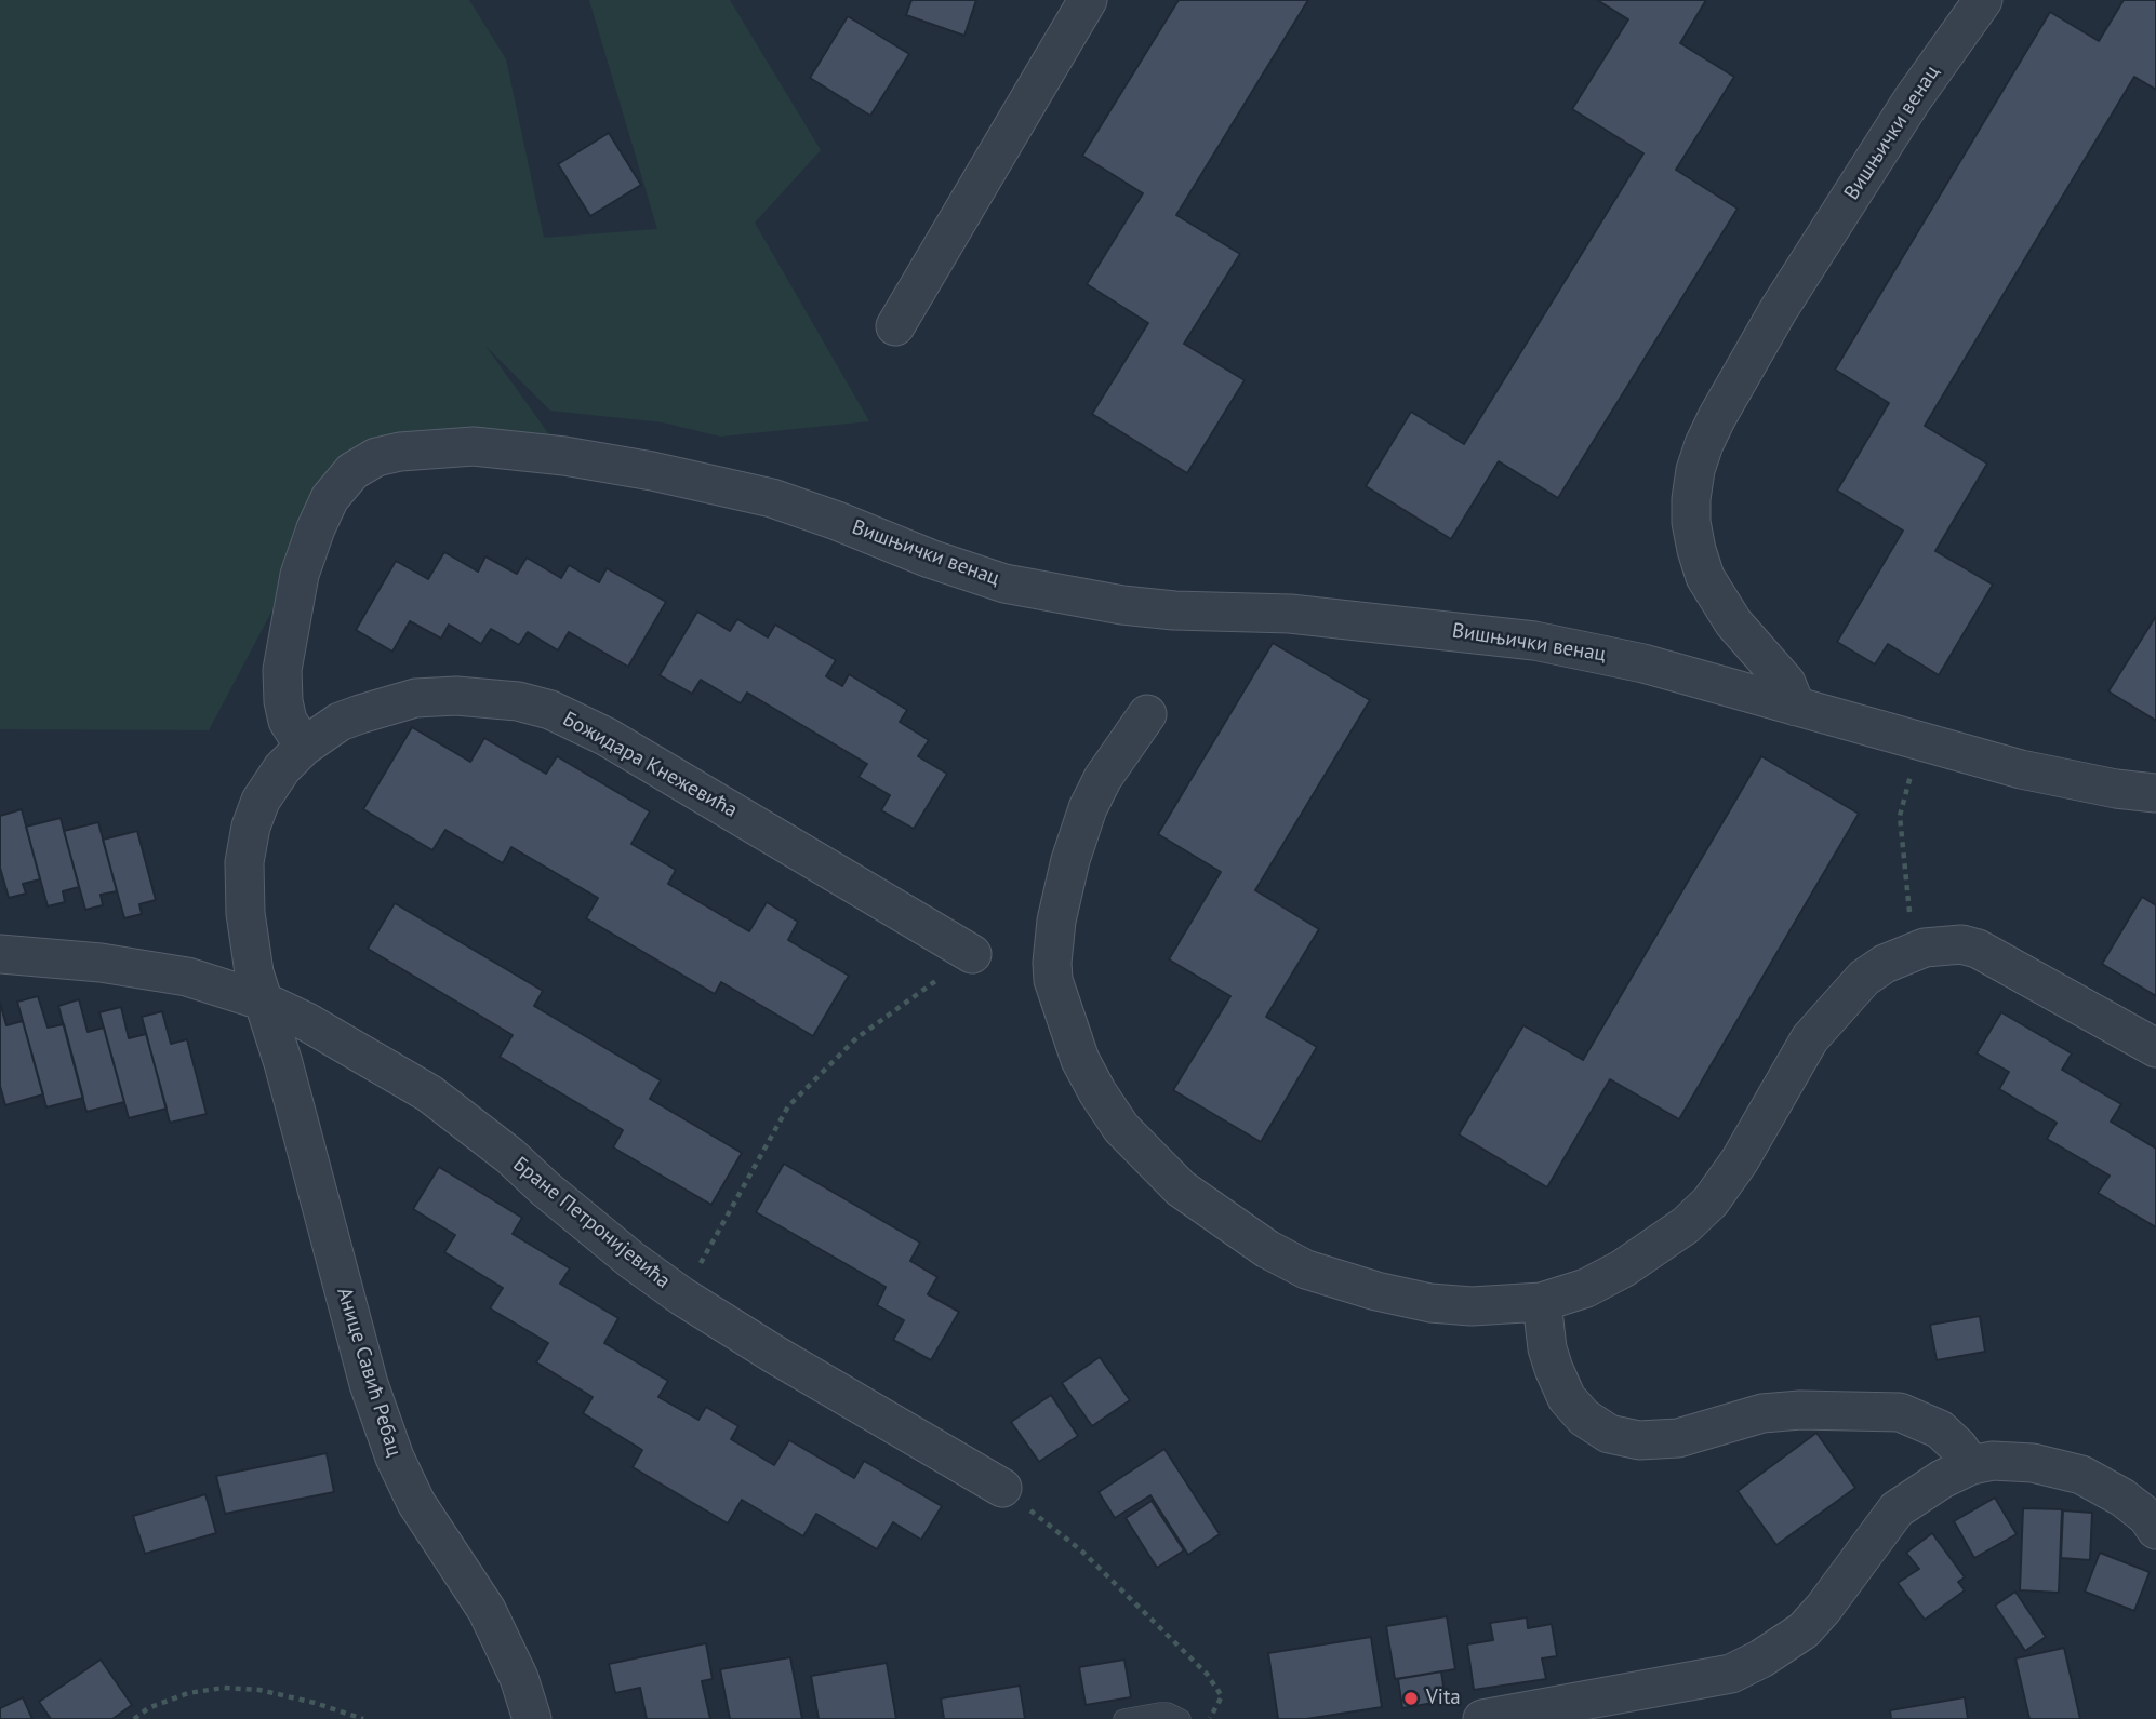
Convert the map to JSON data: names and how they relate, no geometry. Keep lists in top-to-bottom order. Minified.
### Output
{"streets":{"street":["Вишњички венац","Божидара Кнежевића","Бране Петронијевића","Анице Савић Ребац"]},"crossings":[["Вишњички венац","Божидара Кнежевића"],["Вишњички венац","Анице Савић Ребац"],["Божидара Кнежевића","Анице Савић Ребац"],["Бране Петронијевића","Анице Савић Ребац"]],"places":["Vita"]}
